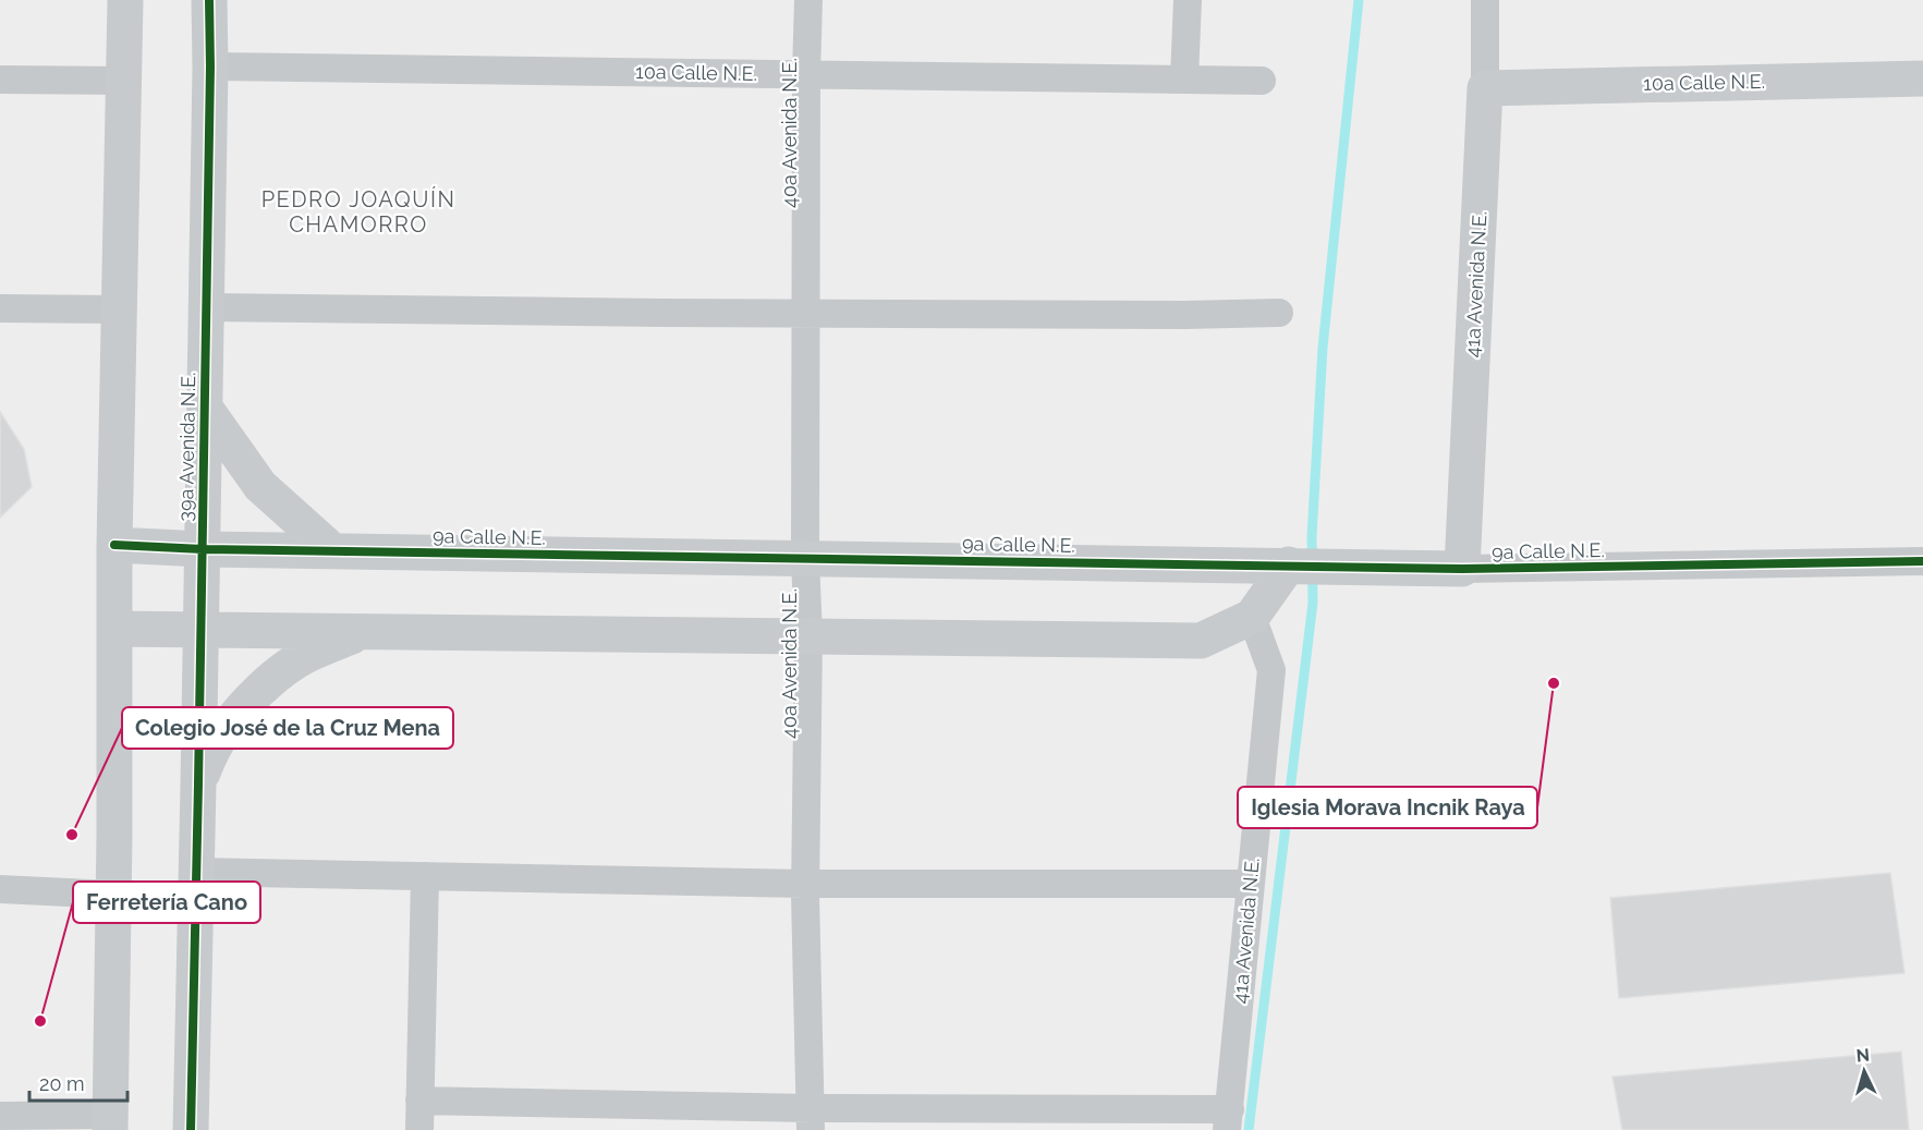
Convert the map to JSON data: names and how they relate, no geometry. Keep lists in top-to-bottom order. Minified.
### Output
{"streets":{"street":["10a Calle N.E.","40a Avenida N.E.","41a Avenida N.E.","39a Avenida N.E.","9a Calle N.E."]},"crossings":[["10a Calle N.E.","40a Avenida N.E."],["10a Calle N.E.","41a Avenida N.E."],["10a Calle N.E.","39a Avenida N.E."],["40a Avenida N.E.","9a Calle N.E."],["41a Avenida N.E.","9a Calle N.E."],["39a Avenida N.E.","9a Calle N.E."]],"districts":["PEDRO JOAQUÍN CHAMORRO"],"places":["Iglesia Morava Incnik Raya","Colegio José de la Cruz Mena","Ferretería Cano"],"scale_bar":"20 m","north":"top"}
